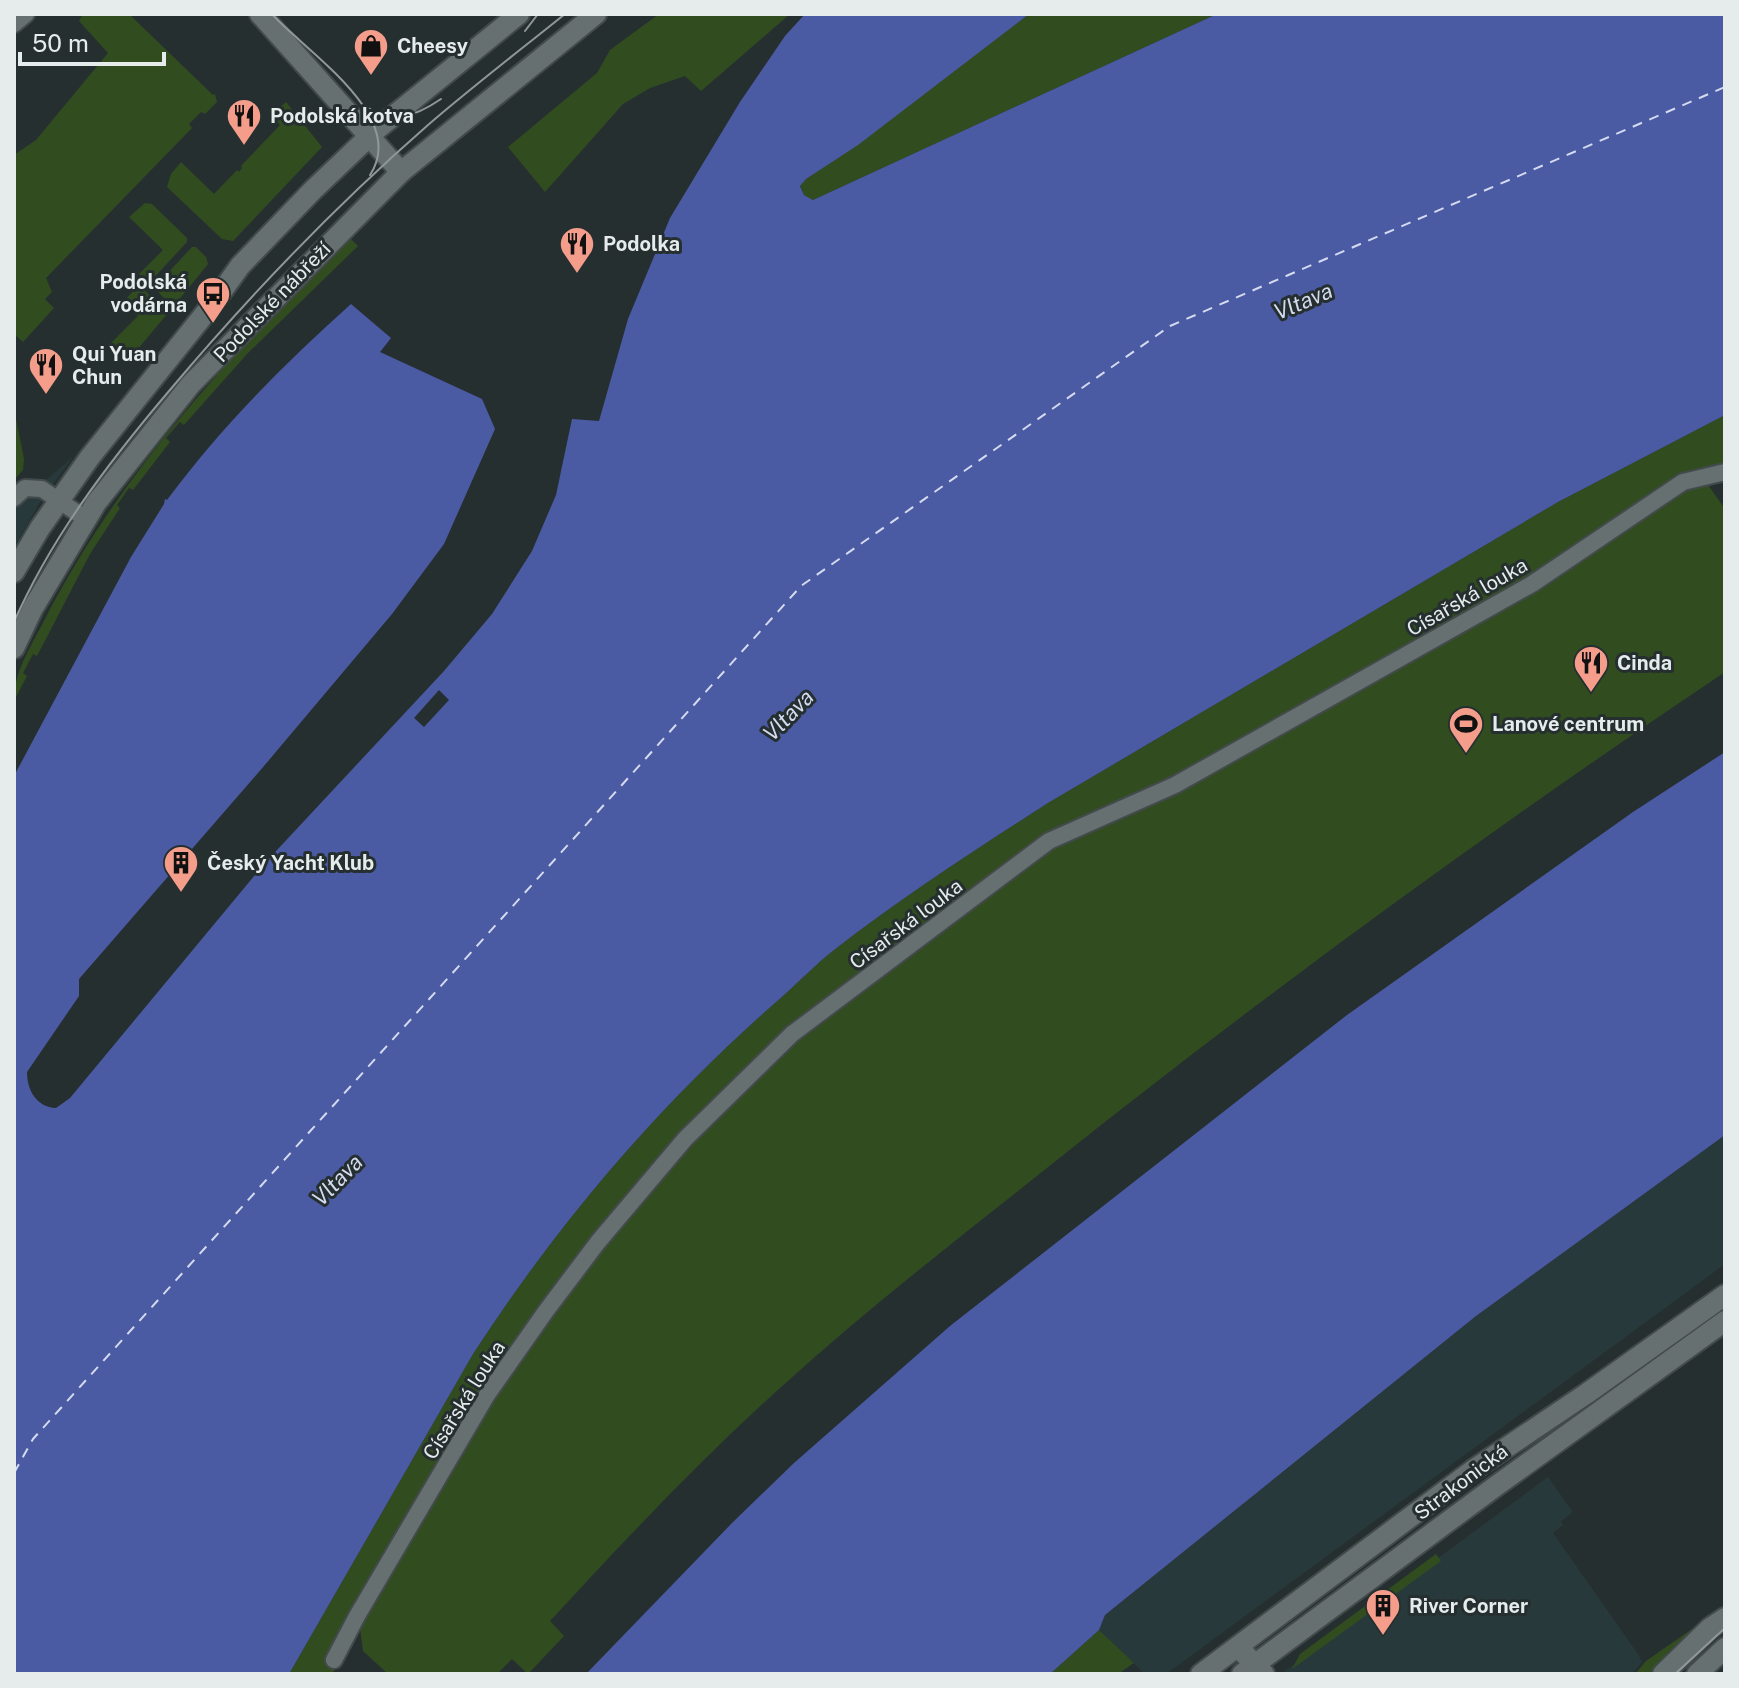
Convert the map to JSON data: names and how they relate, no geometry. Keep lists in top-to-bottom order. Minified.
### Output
{"streets":{"main road":["Podolské nábřeží","Strakonická"],"street":["Císařská louka"]},"water":["Vltava"],"places":{"shop":["Cheesy"],"restaurant":["Podolská kotva","Podolka","Qui Yuan Chun","Cinda"],"bus stop":["Podolská vodárna"],"sports":["Lanové centrum"],"building":["Český Yacht Klub","River Corner"]},"scale_bar":"50 m"}
